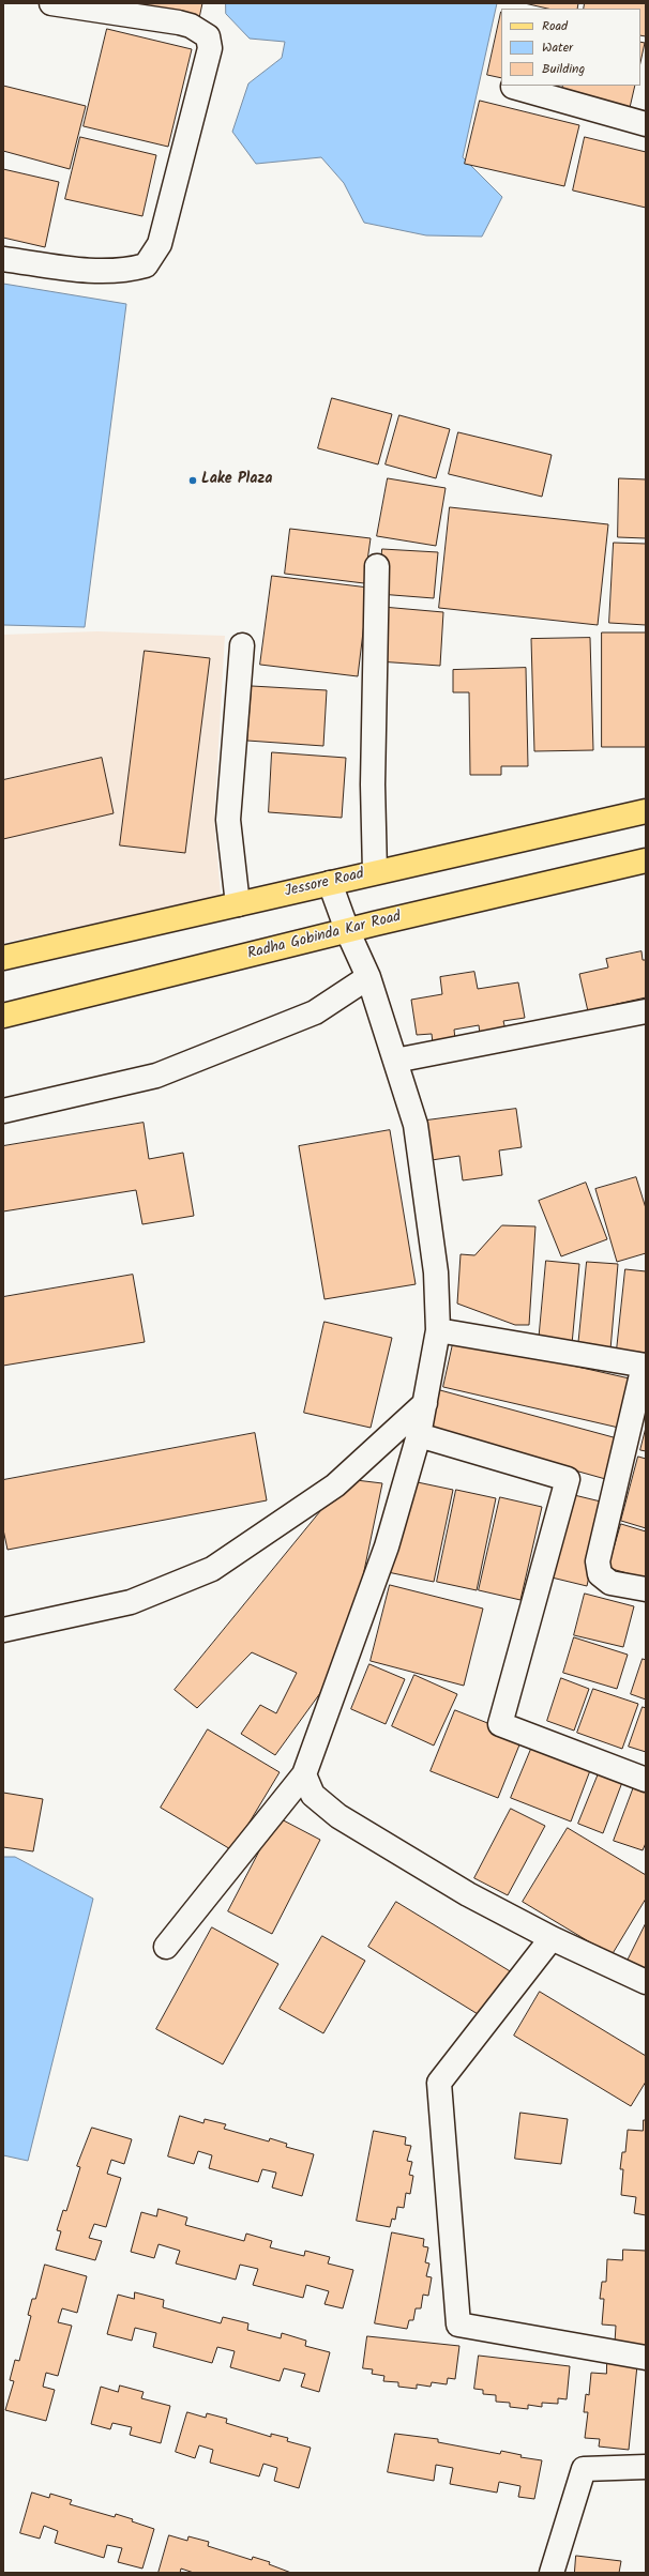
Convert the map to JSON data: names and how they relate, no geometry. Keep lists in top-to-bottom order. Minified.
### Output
{"streets":{"main road":["Jessore Road","Radha Gobinda Kar Road"]},"places":["Lake Plaza"],"legend":["Road","Water","Building"]}
